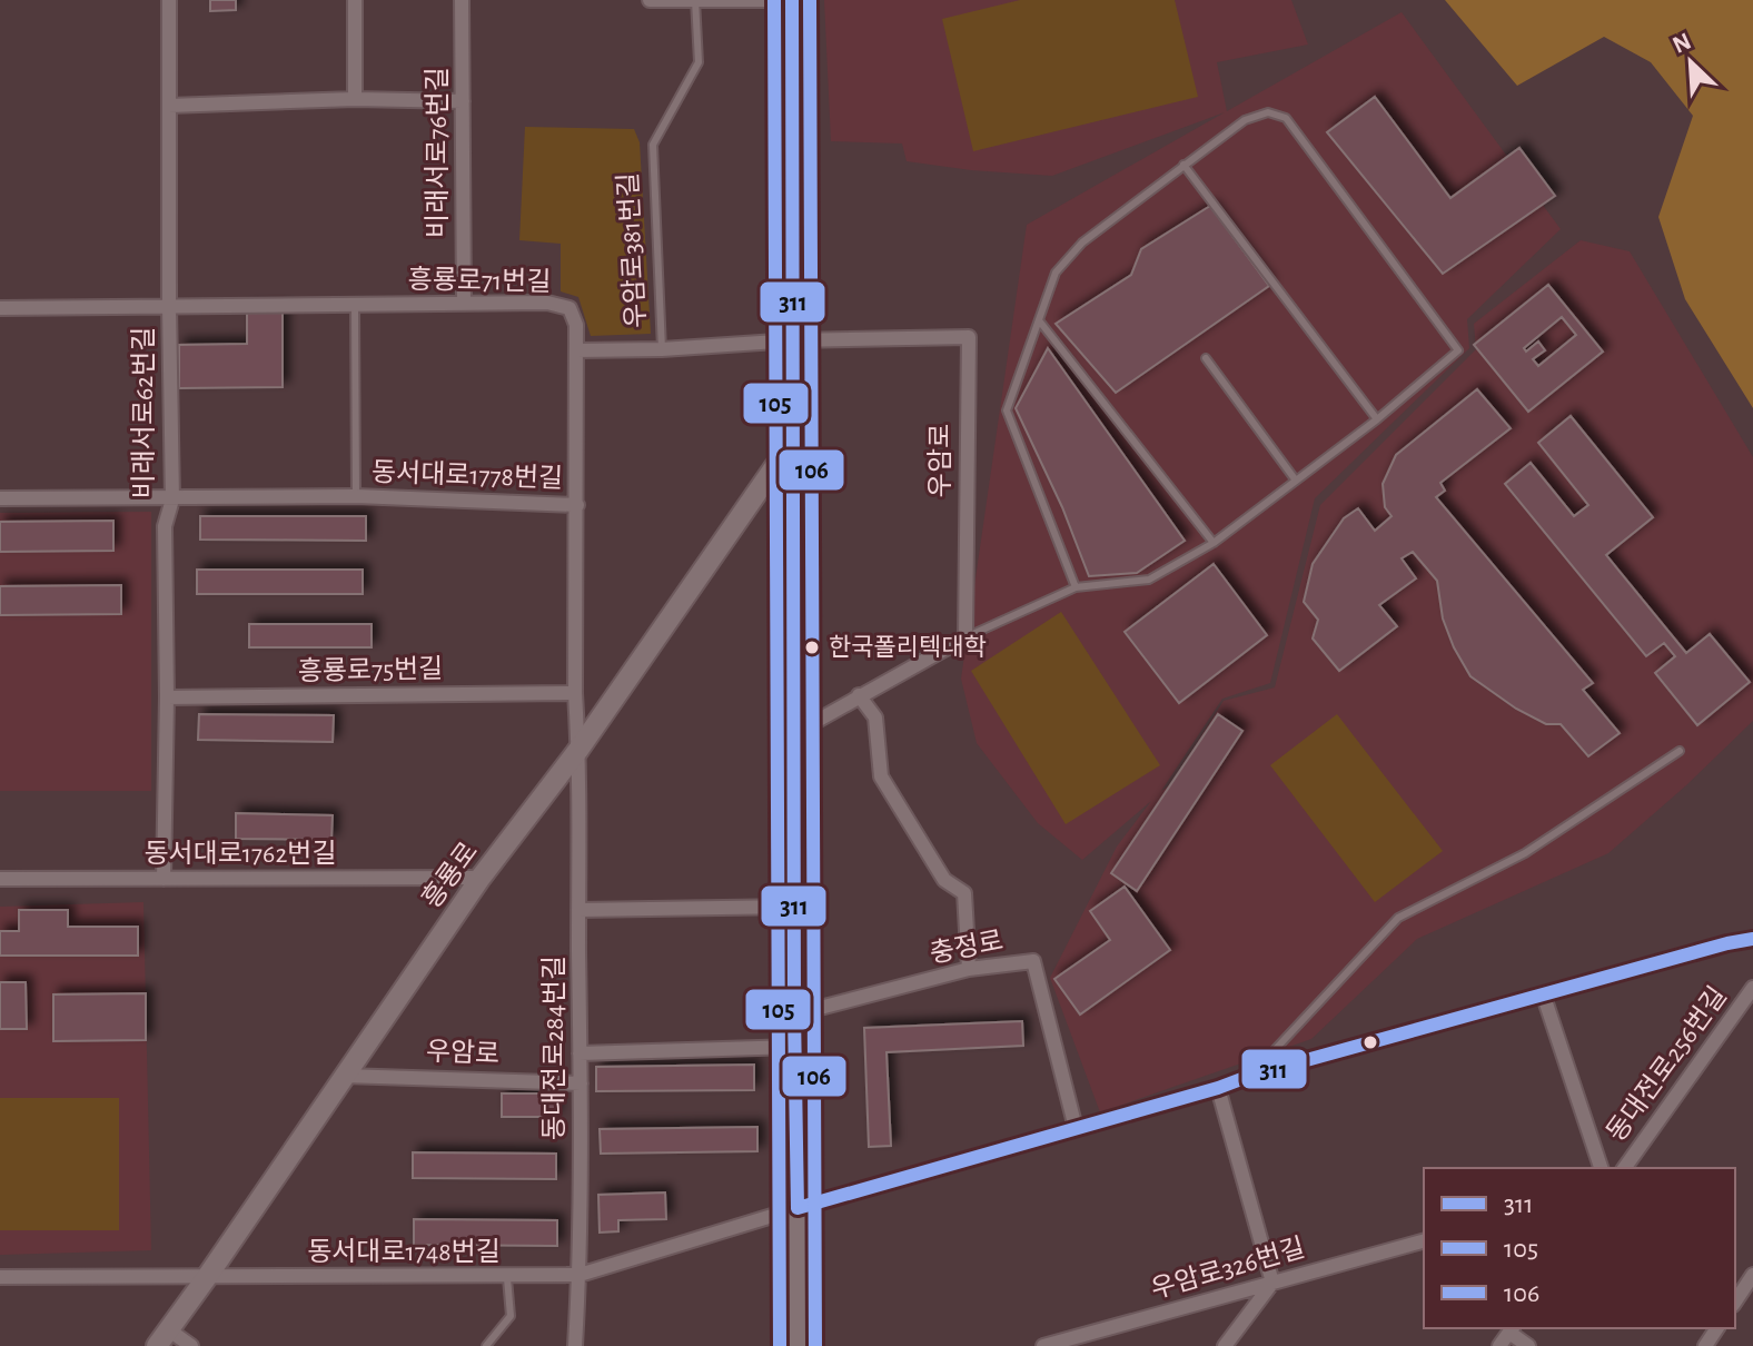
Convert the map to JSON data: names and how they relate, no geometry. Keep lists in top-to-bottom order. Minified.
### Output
{"streets":{"main road":["흥룡로"],"street":["비래서로76번길","흥룡로71번길","비래서로62번길","우암로","동서대로1778번길","흥룡로75번길","동서대로1762번길","충정로","동대전로284번길","동대전로256번길","동서대로1748번길","우암로326번길"],"lane":["우암로381번길"]},"crossings":[["비래서로76번길","흥룡로71번길"],["우암로381번길","우암로"],["흥룡로71번길","비래서로62번길"],["흥룡로71번길","우암로"],["흥룡로71번길","동서대로1778번길"],["흥룡로71번길","흥룡로75번길"],["흥룡로71번길","흥룡로"],["흥룡로71번길","동대전로284번길"],["비래서로62번길","동서대로1778번길"],["비래서로62번길","흥룡로75번길"],["비래서로62번길","동서대로1762번길"],["우암로","흥룡로"],["우암로","동대전로284번길"],["동서대로1762번길","흥룡로"],["흥룡로","동대전로284번길"],["흥룡로","동서대로1748번길"],["동대전로284번길","동서대로1748번길"]],"places":["한국폴리텍대학"],"lines":["transit line 311","transit line 105","transit line 106"],"legend":["311","105","106"],"north":"top left"}
